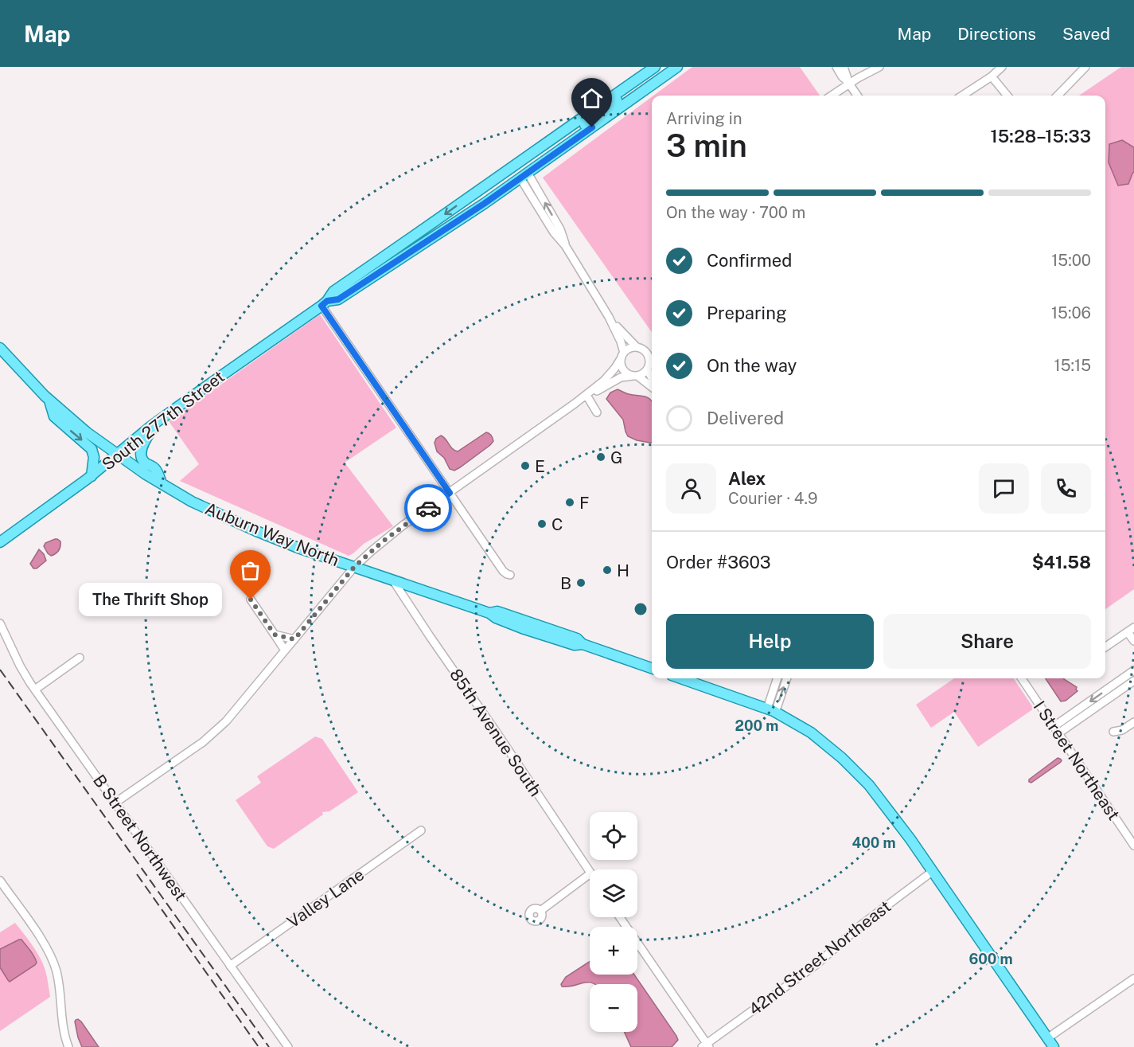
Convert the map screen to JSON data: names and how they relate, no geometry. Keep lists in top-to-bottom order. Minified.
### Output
{"streets":{"main road":["South 277th Street","Auburn Way North"],"street":["85th Avenue South","I Street Northeast","B Street Northwest","Valley Lane","42nd Street Northeast"]},"crossings":[["South 277th Street","Auburn Way North"],["Auburn Way North","85th Avenue South"],["B Street Northwest","Valley Lane"]],"places":["G","E","F","C","H","B","The Thrift Shop"],"page":{"header":"Map","nav":["Map","Directions","Saved"],"heading":["3 min","Arriving in","15:28–15:33"],"panel":["Alex","Courier · 4.9","Order #3603","$41.58"],"bar":"On the way · 700 m","list":[["Confirmed","15:00"],["Preparing","15:06"],["On the way","15:15"],"Delivered"],"bubble":"The Thrift Shop","buttons":["Help","Share"],"map_buttons":["+","−"]},"rings":["200 m","400 m","600 m"]}
